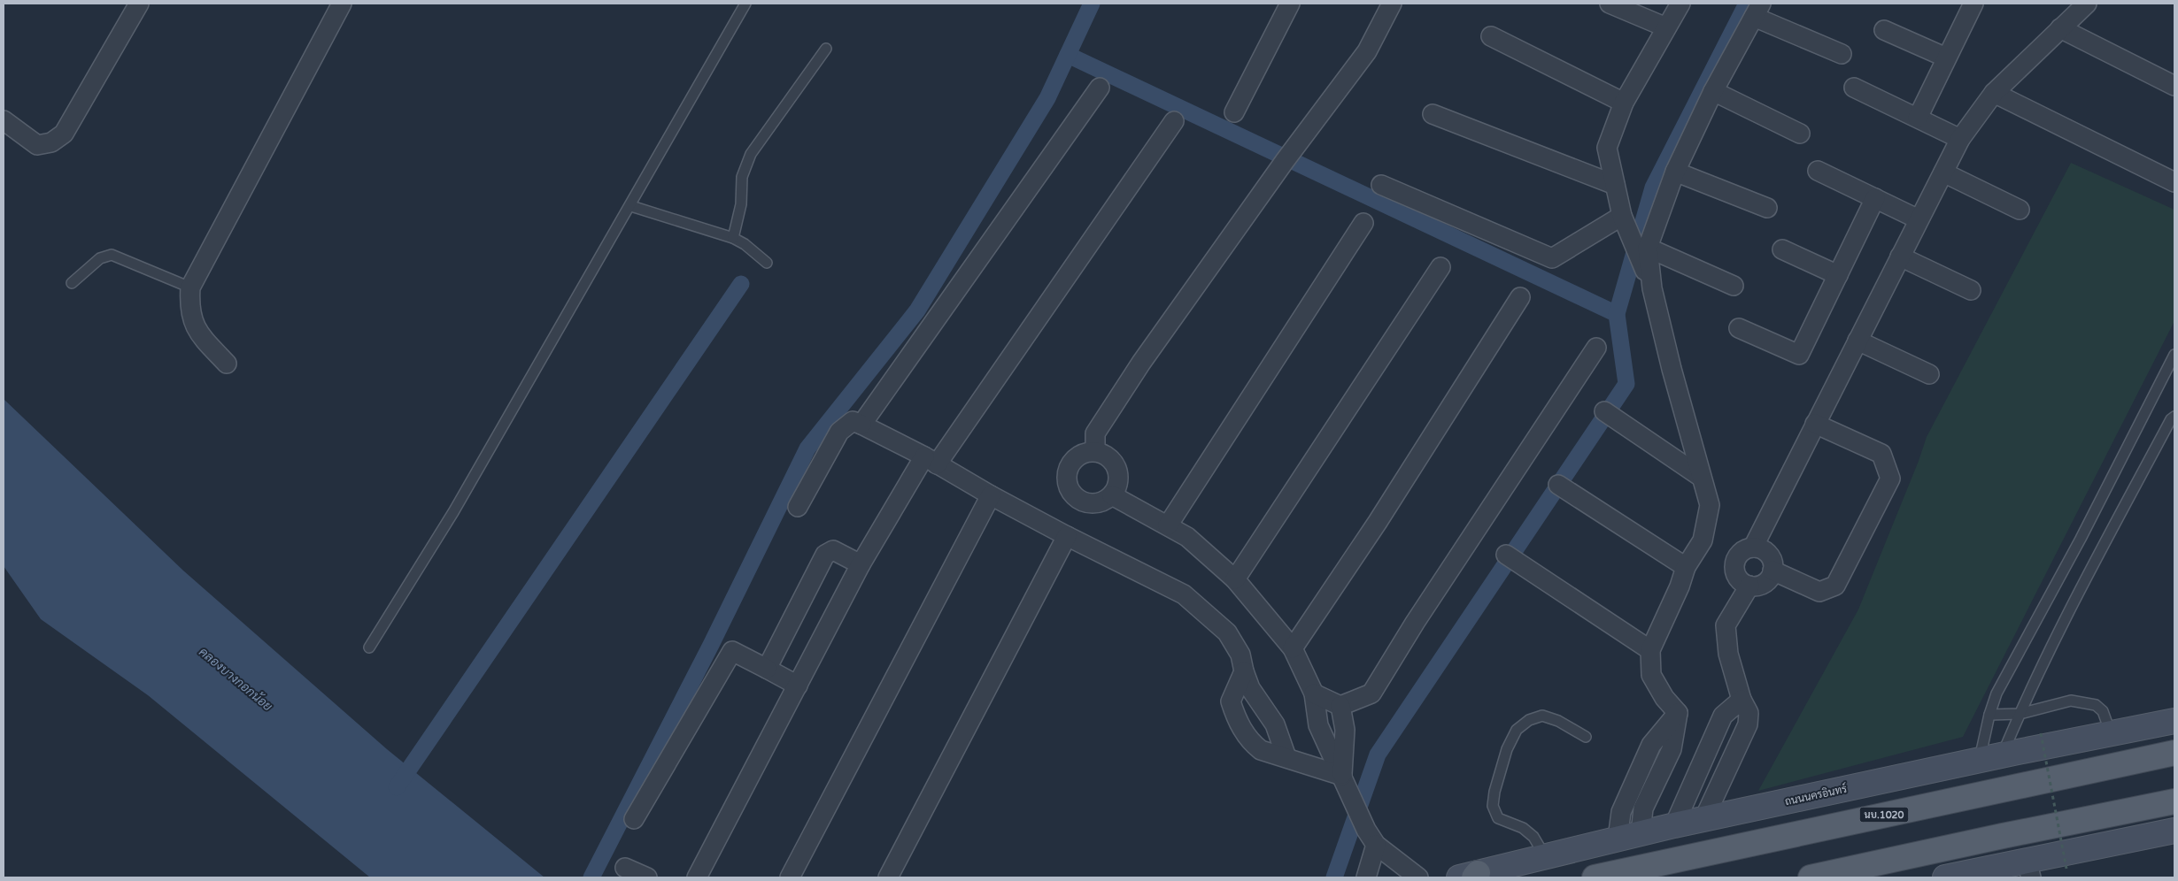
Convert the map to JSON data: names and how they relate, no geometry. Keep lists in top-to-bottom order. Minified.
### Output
{"streets":{"main road":["ถนนนครอินทร์","นบ.1020"]},"water":["คลองบางกอกน้อย"]}
